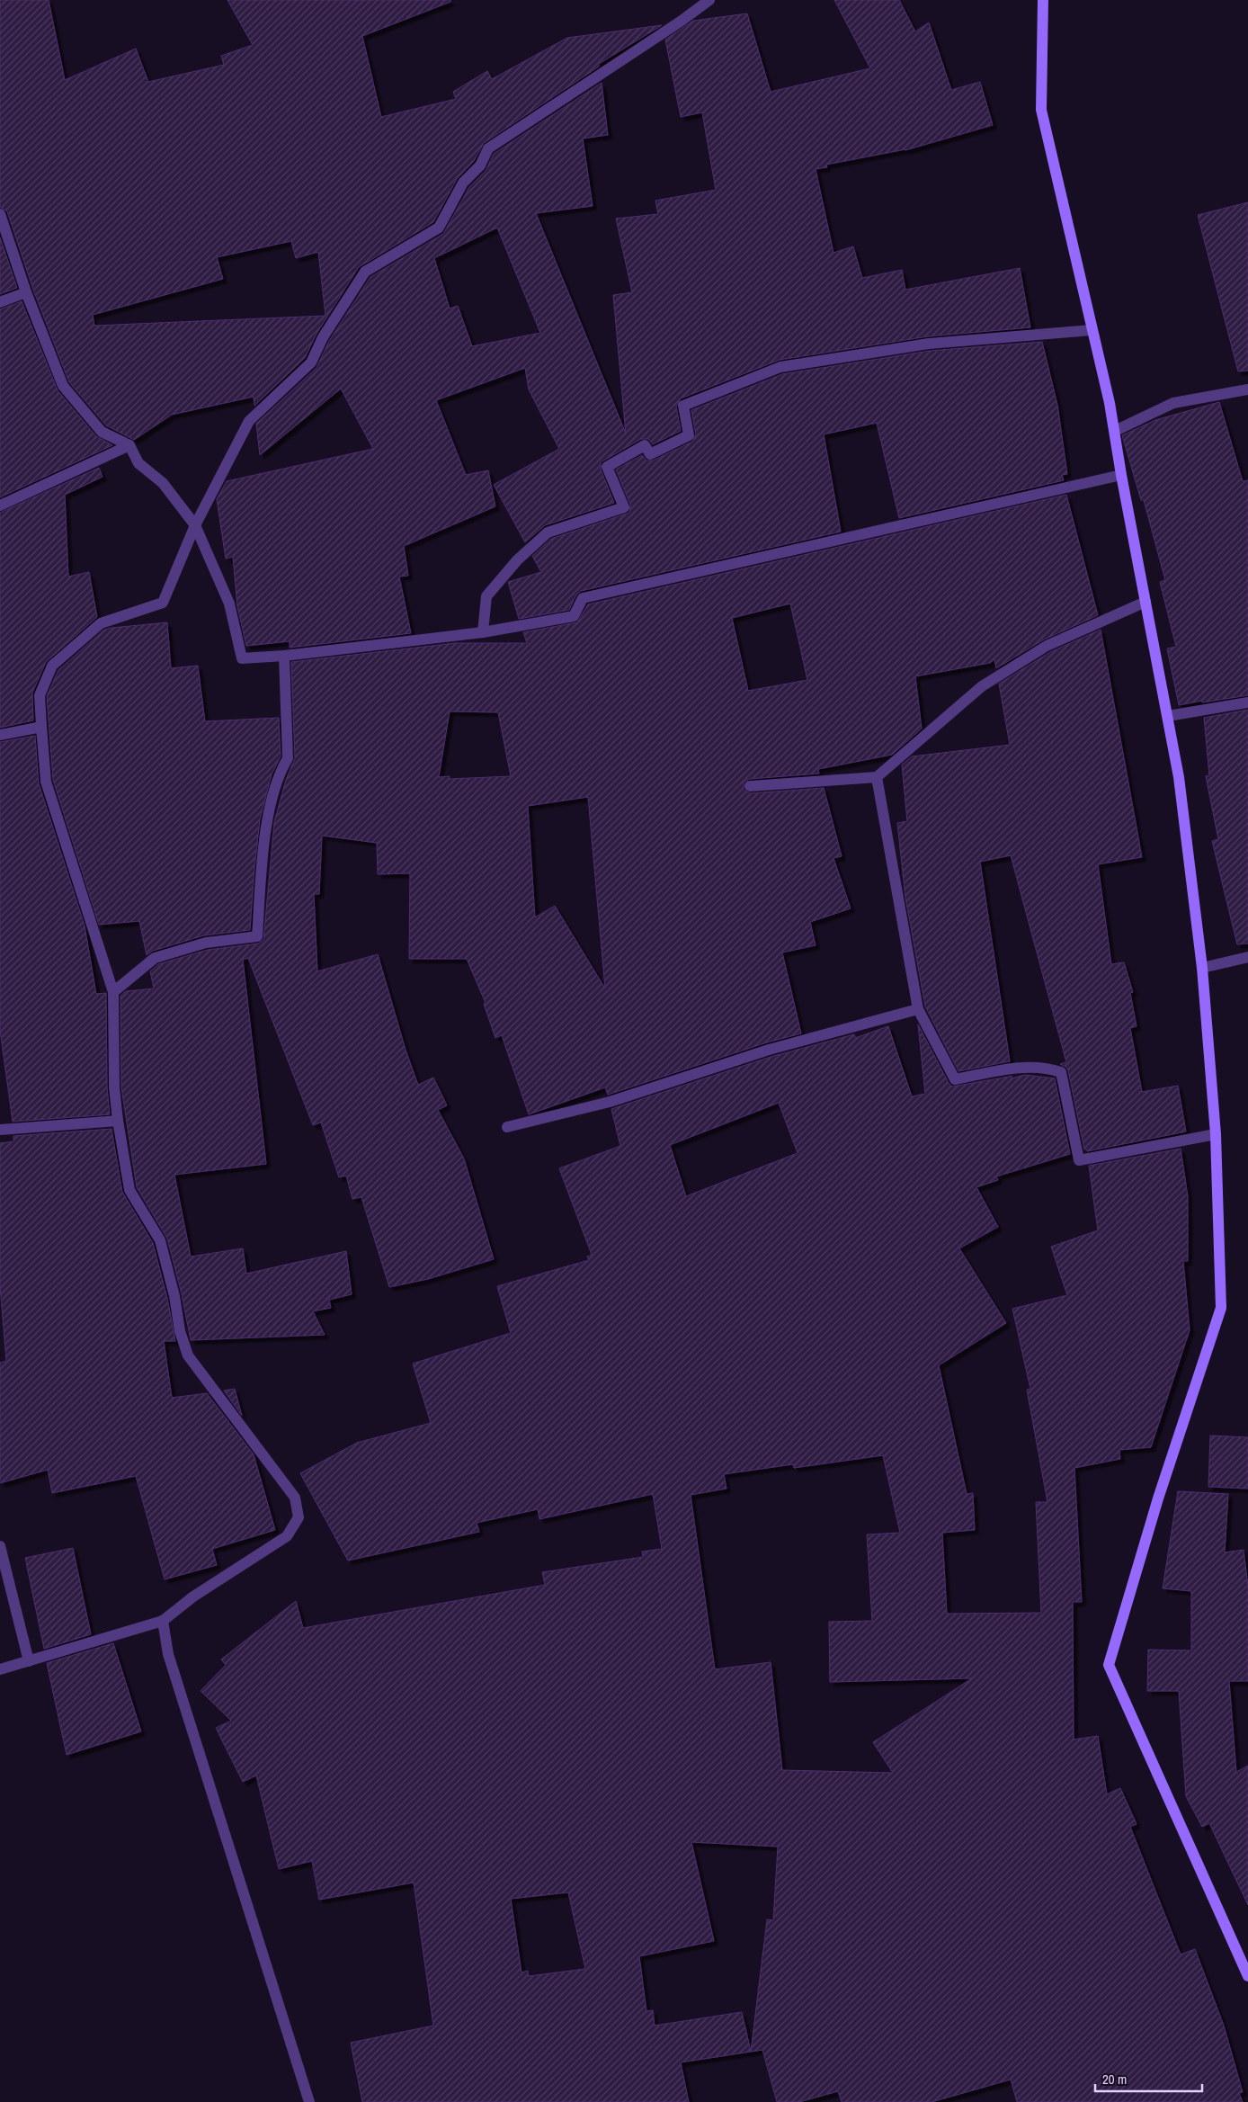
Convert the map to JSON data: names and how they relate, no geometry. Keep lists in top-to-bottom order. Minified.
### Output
{"scale_bar":"20 m"}
